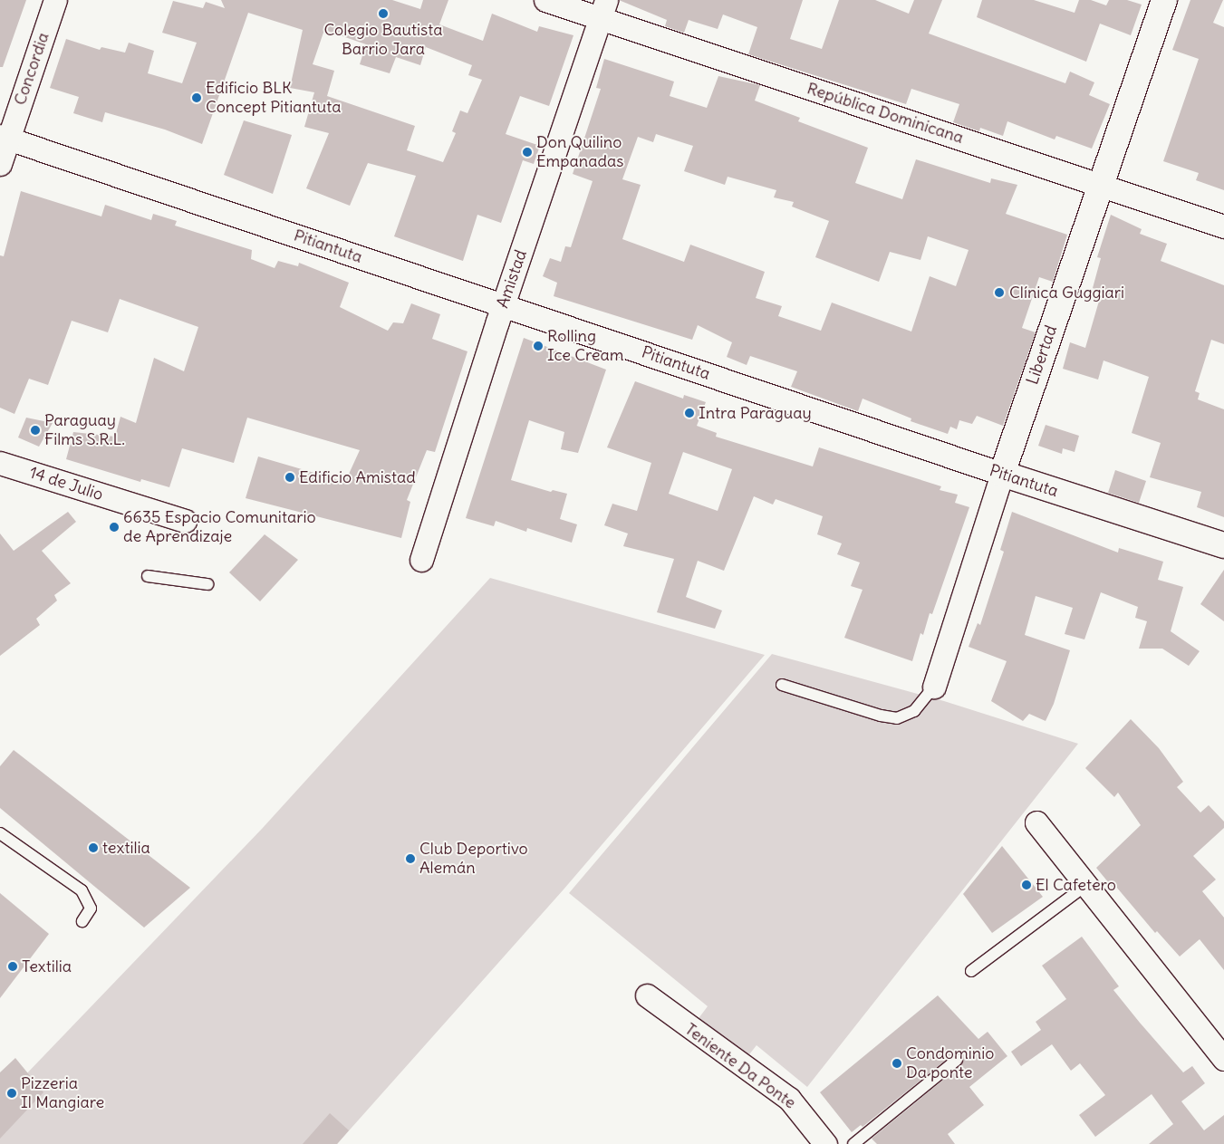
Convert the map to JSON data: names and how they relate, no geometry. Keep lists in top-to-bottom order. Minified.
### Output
{"streets":{"street":["Concordia","República Dominicana","Pitiantuta","Amistad","Libertad","14 de Julio","Teniente Da Ponte"]},"crossings":[["Concordia","Pitiantuta"],["República Dominicana","Amistad"],["República Dominicana","Libertad"],["Pitiantuta","Amistad"],["Pitiantuta","Libertad"]],"places":["Colegio Bautista Barrio Jara","Edificio BLK Concept Pitiantuta","Don Quilino Empanadas","Clínica Guggiari","Rolling Ice Cream","Intra Paraguay","Paraguay Films S.R.L.","Edificio Amistad","6635 Espacio Comunitario de Aprendizaje","textilia","Club Deportivo Alemán","El Cafetero","Textilia","Condominio Da ponte","Pizzeria Il Mangiare"]}
